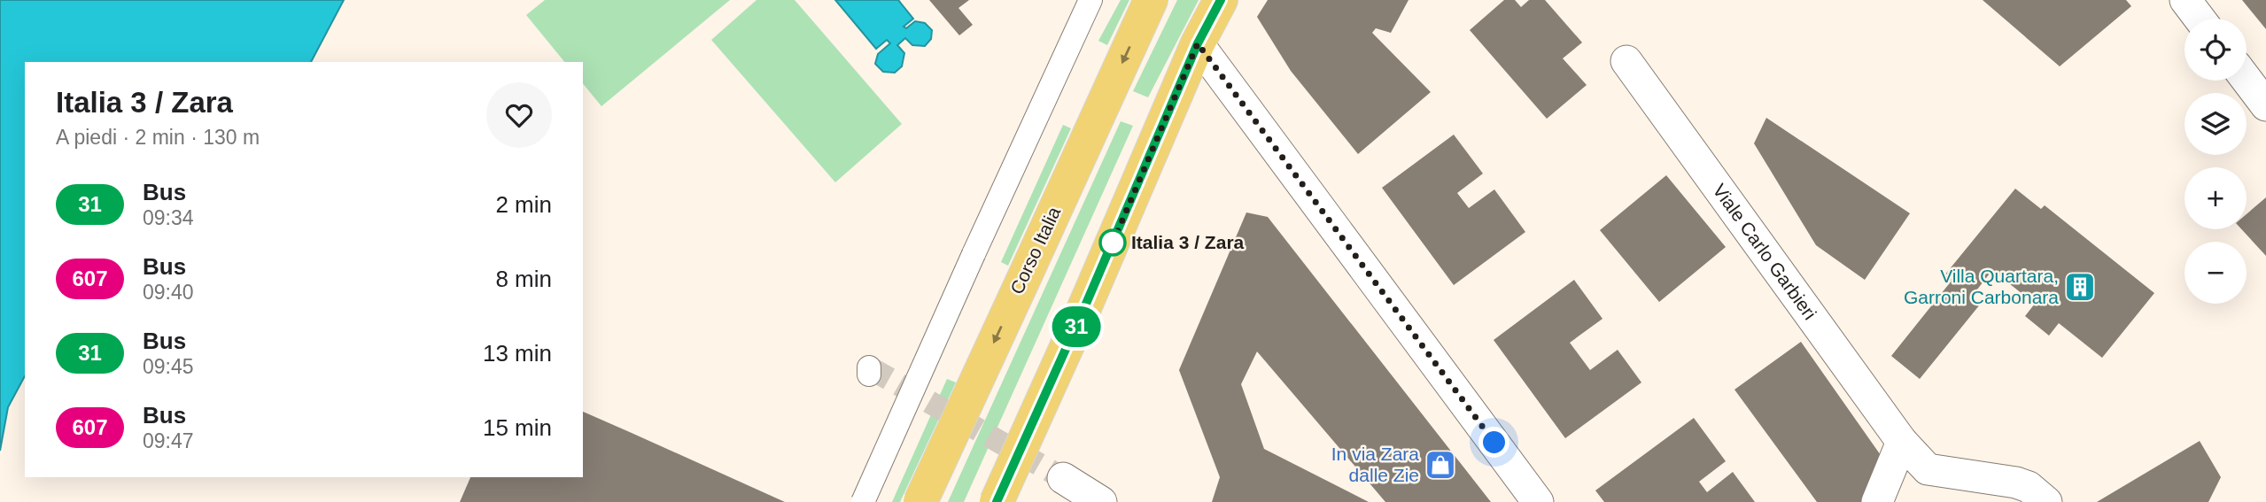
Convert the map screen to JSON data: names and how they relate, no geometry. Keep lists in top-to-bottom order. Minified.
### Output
{"streets":{"main road":["Corso Italia"],"street":["Viale Carlo Garbieri"]},"places":{"other":["Italia 3 / Zara"],"building":["Villa Quartara, Garroni Carbonara"],"shop":["In via Zara dalle Zie"]},"lines":["bus line 31"],"page":{"on_map":"31","map_buttons":["+","−"],"heading":["Italia 3 / Zara","A piedi · 2 min · 130 m"],"list":[{"mark":"31","name":"Bus","note":"09:34","value":"2 min"},{"mark":"607","name":"Bus","note":"09:40","value":"8 min"},{"mark":"31","name":"Bus","note":"09:45","value":"13 min"},{"mark":"607","name":"Bus","note":"09:47","value":"15 min"}]}}
